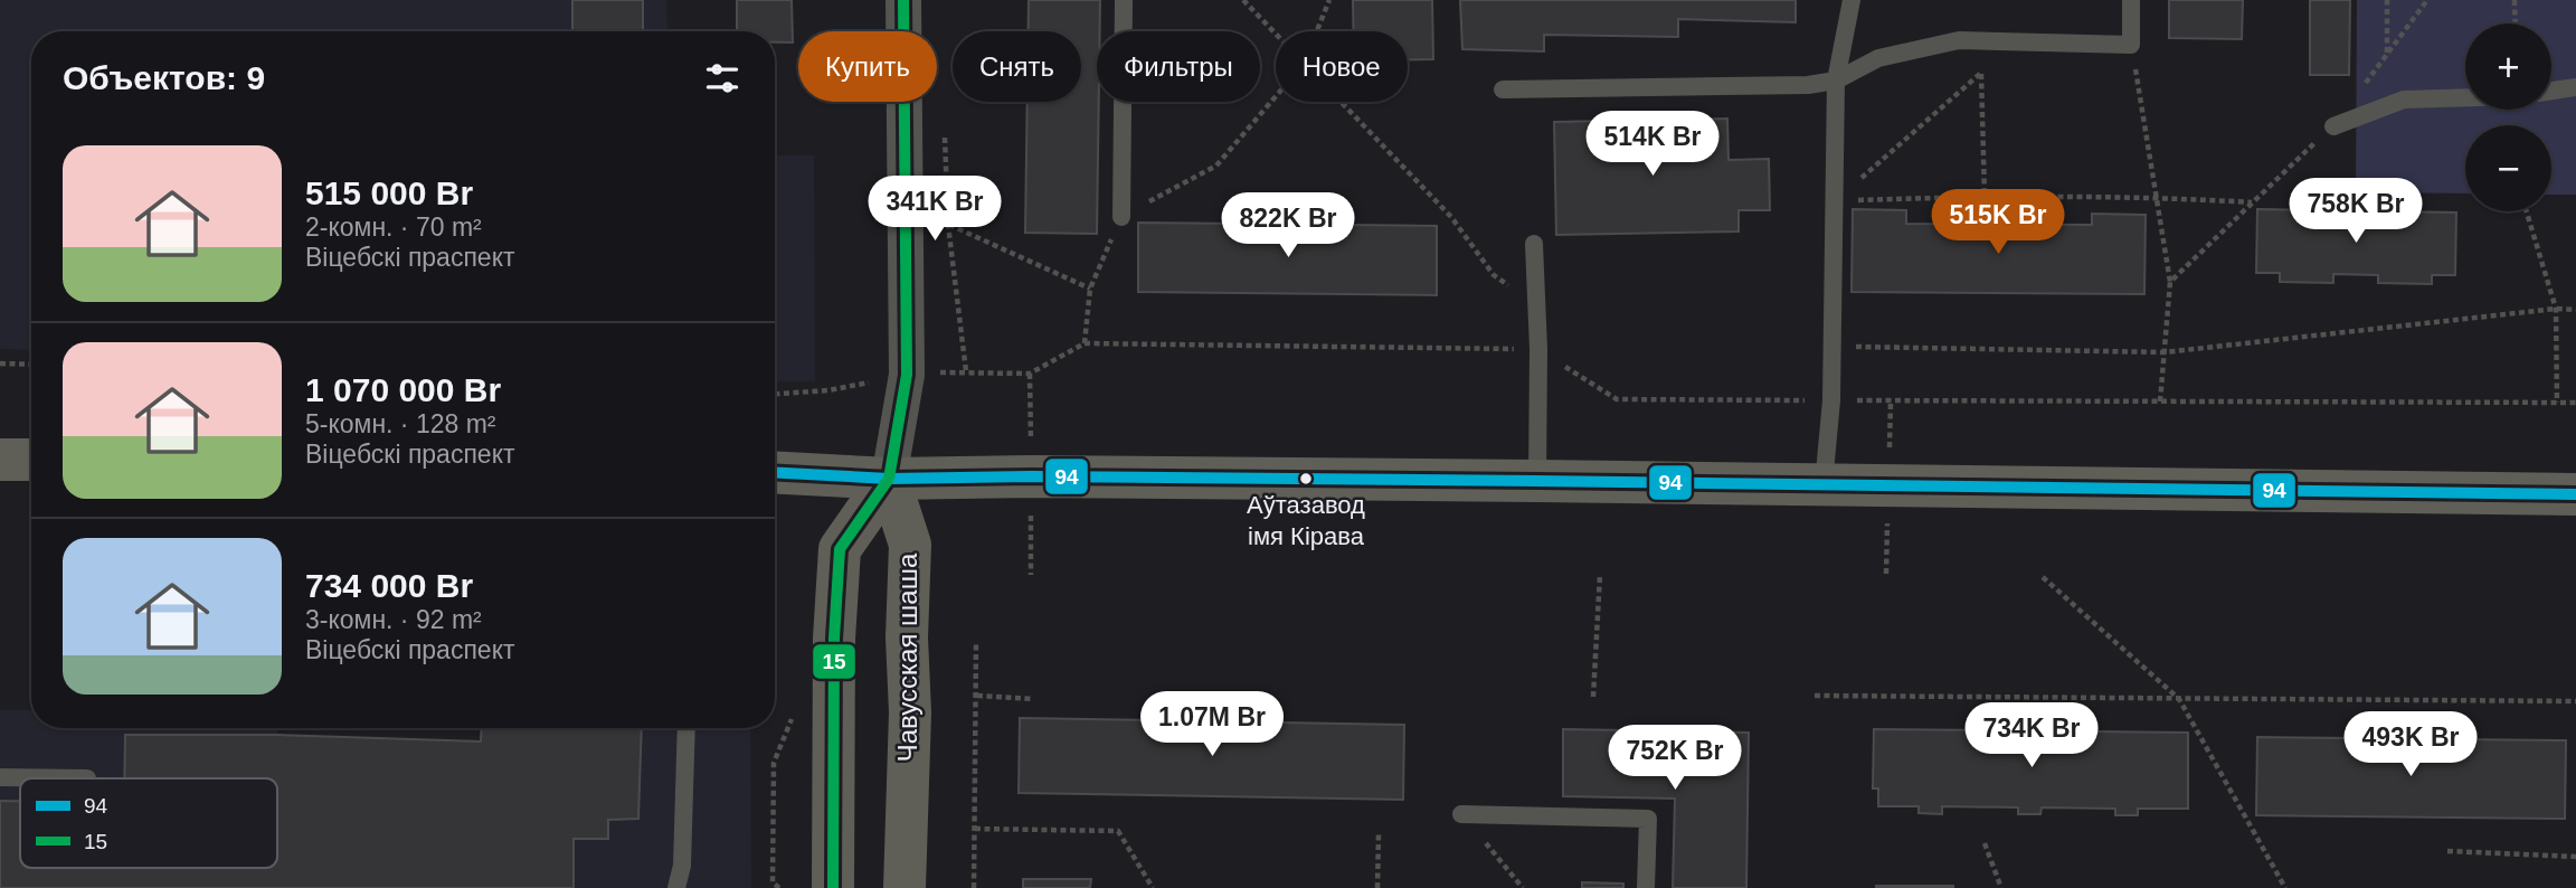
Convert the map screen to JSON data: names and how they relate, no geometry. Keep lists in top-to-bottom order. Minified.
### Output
{"streets":{"main road":["Чавусская шаша"]},"places":["Аўтазавод імя Кірава"],"lines":["transit line 15","transit line 94"],"legend":["94","15"],"page":{"map_buttons":["+","−"],"chip":["Купить","Снять","Фильтры","Новое"],"heading":"Объектов: 9","price":["514K Br","341K Br","758K Br","515K Br","822K Br","1.07M Br","734K Br","493K Br","752K Br"],"list":[{"name":"515 000 Br","note":"2-комн. · 70 m² · Віцебскі праспект"},{"name":"1 070 000 Br","note":"5-комн. · 128 m² · Віцебскі праспект"},{"name":"734 000 Br","note":"3-комн. · 92 m² · Віцебскі праспект"}]}}
